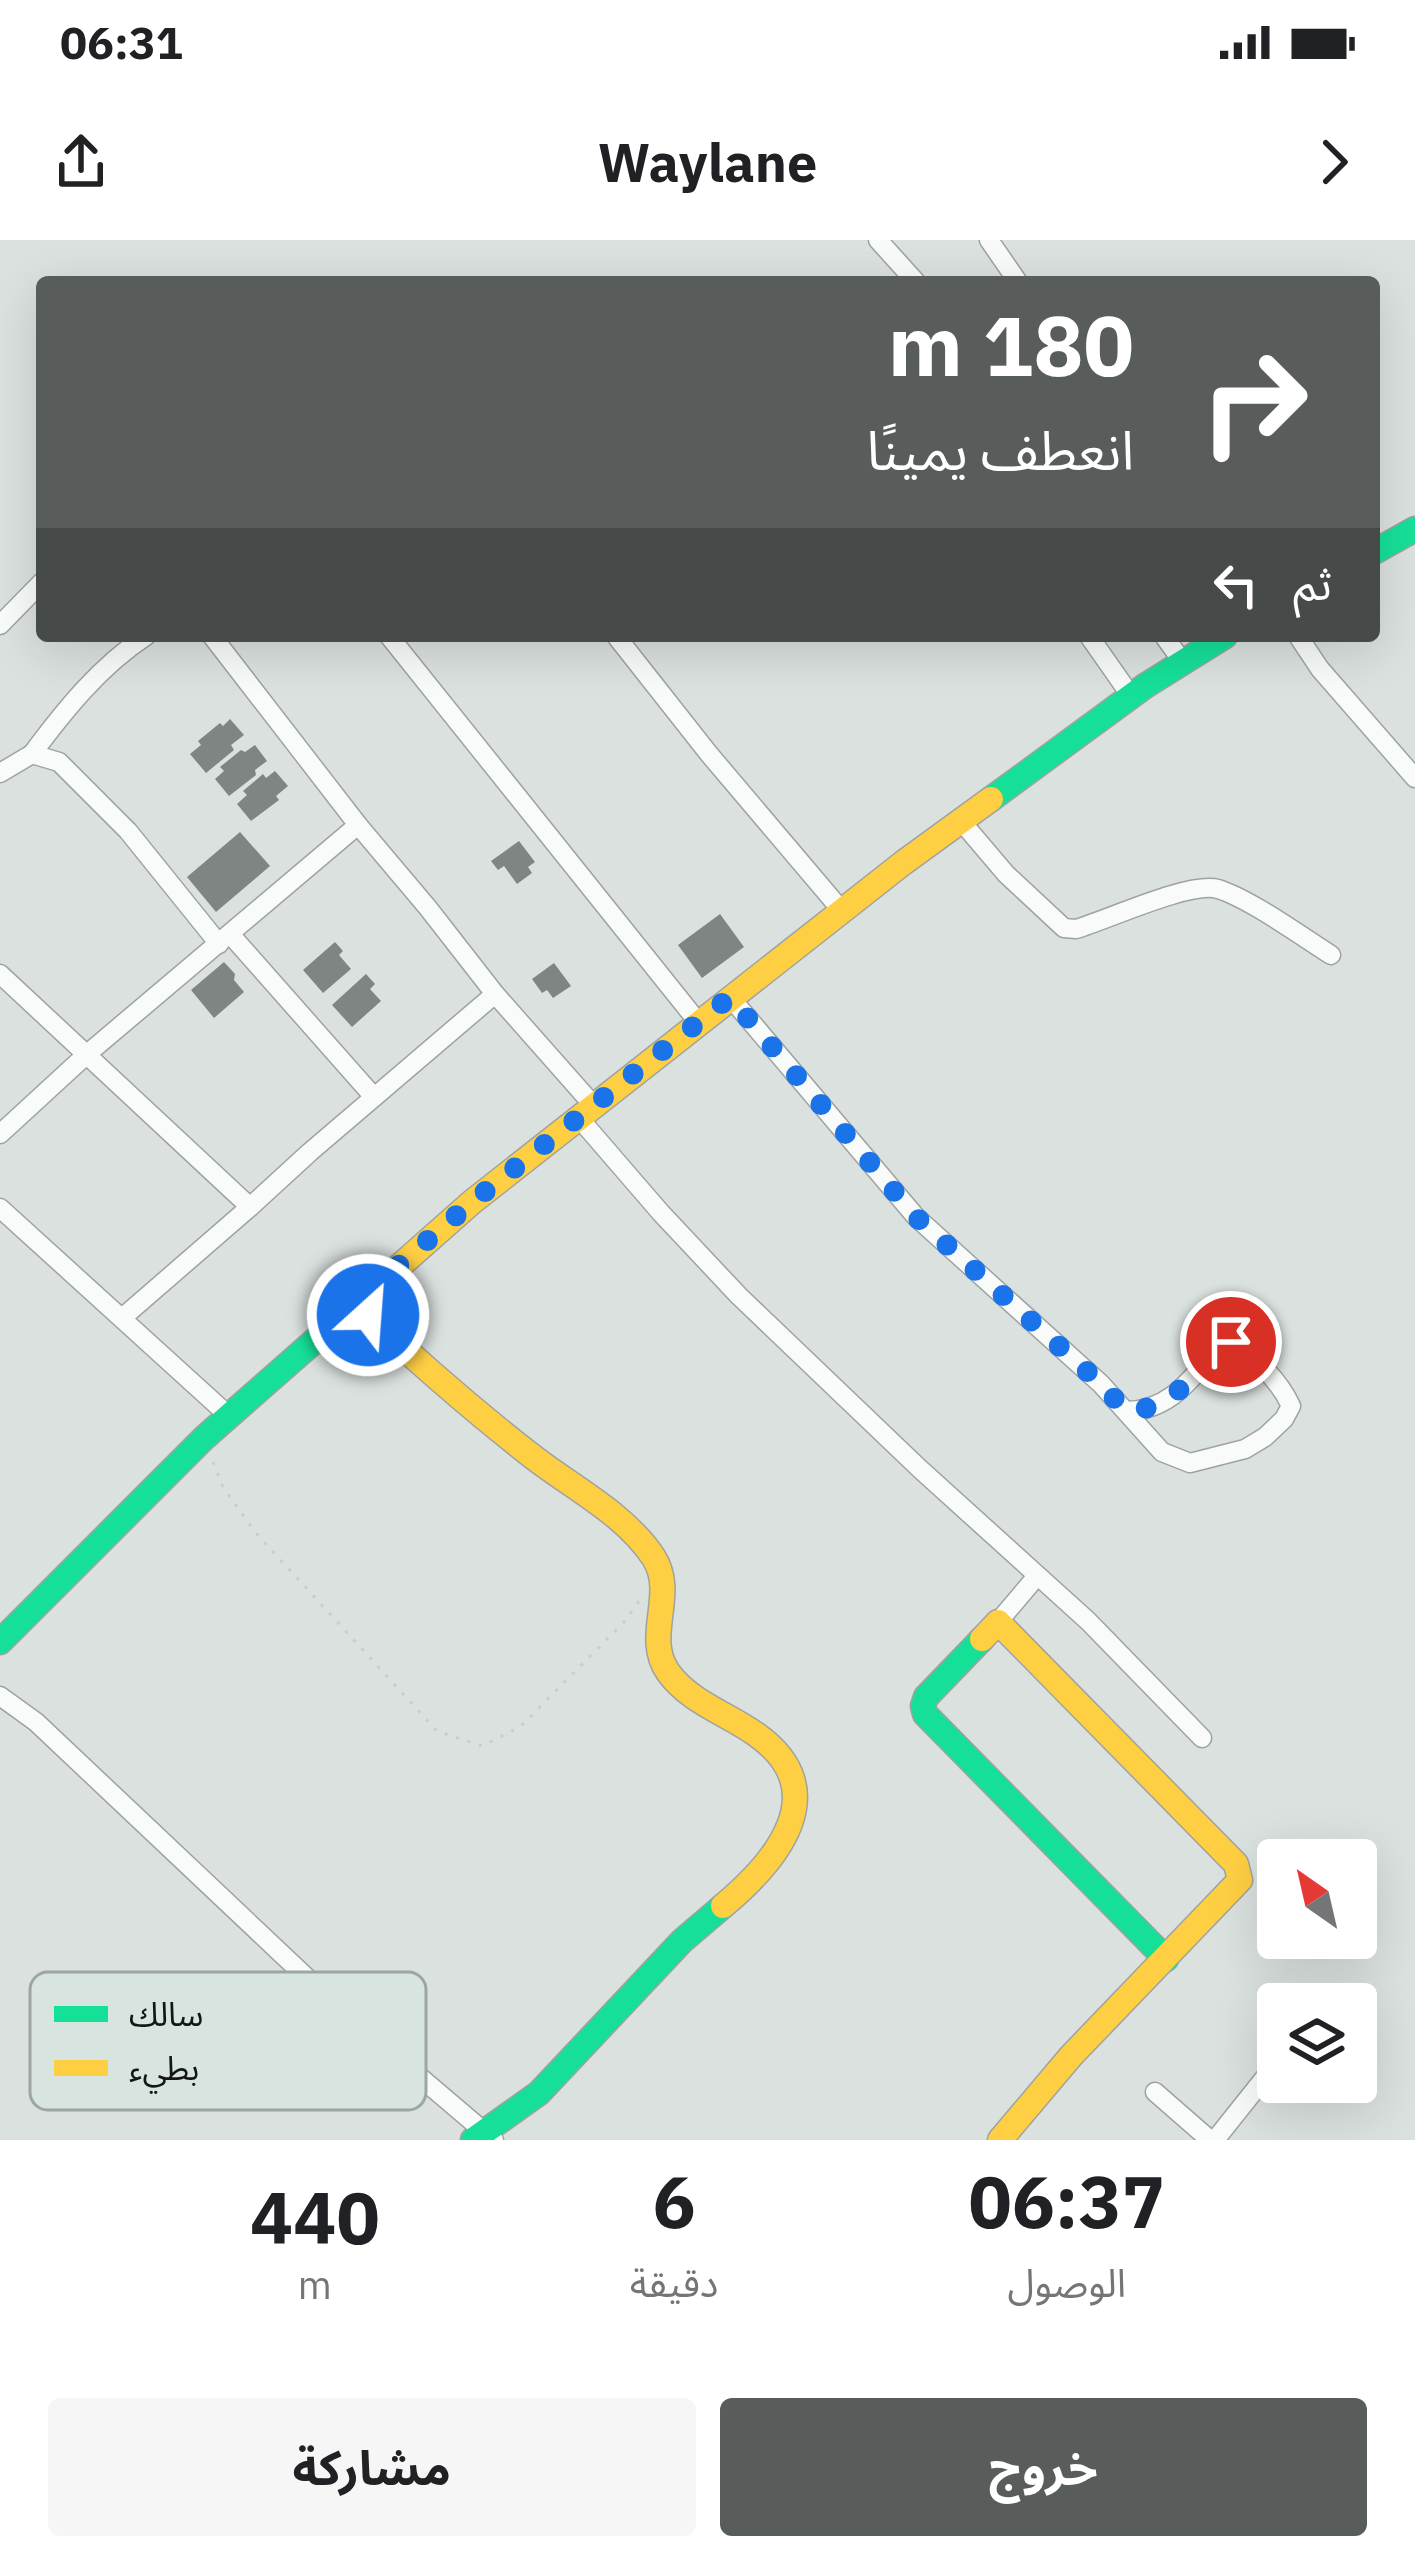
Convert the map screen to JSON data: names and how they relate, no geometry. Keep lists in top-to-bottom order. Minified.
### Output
{"legend":["سالك","بطيء"],"north":"top left","page":{"status":"06:31","header":"Waylane","turn":["180 m","انعطف يمينًا"],"then":"ثم","eta":["06:37","الوصول","6","دقيقة","440","m"],"buttons":["خروج","مشاركة"]}}
